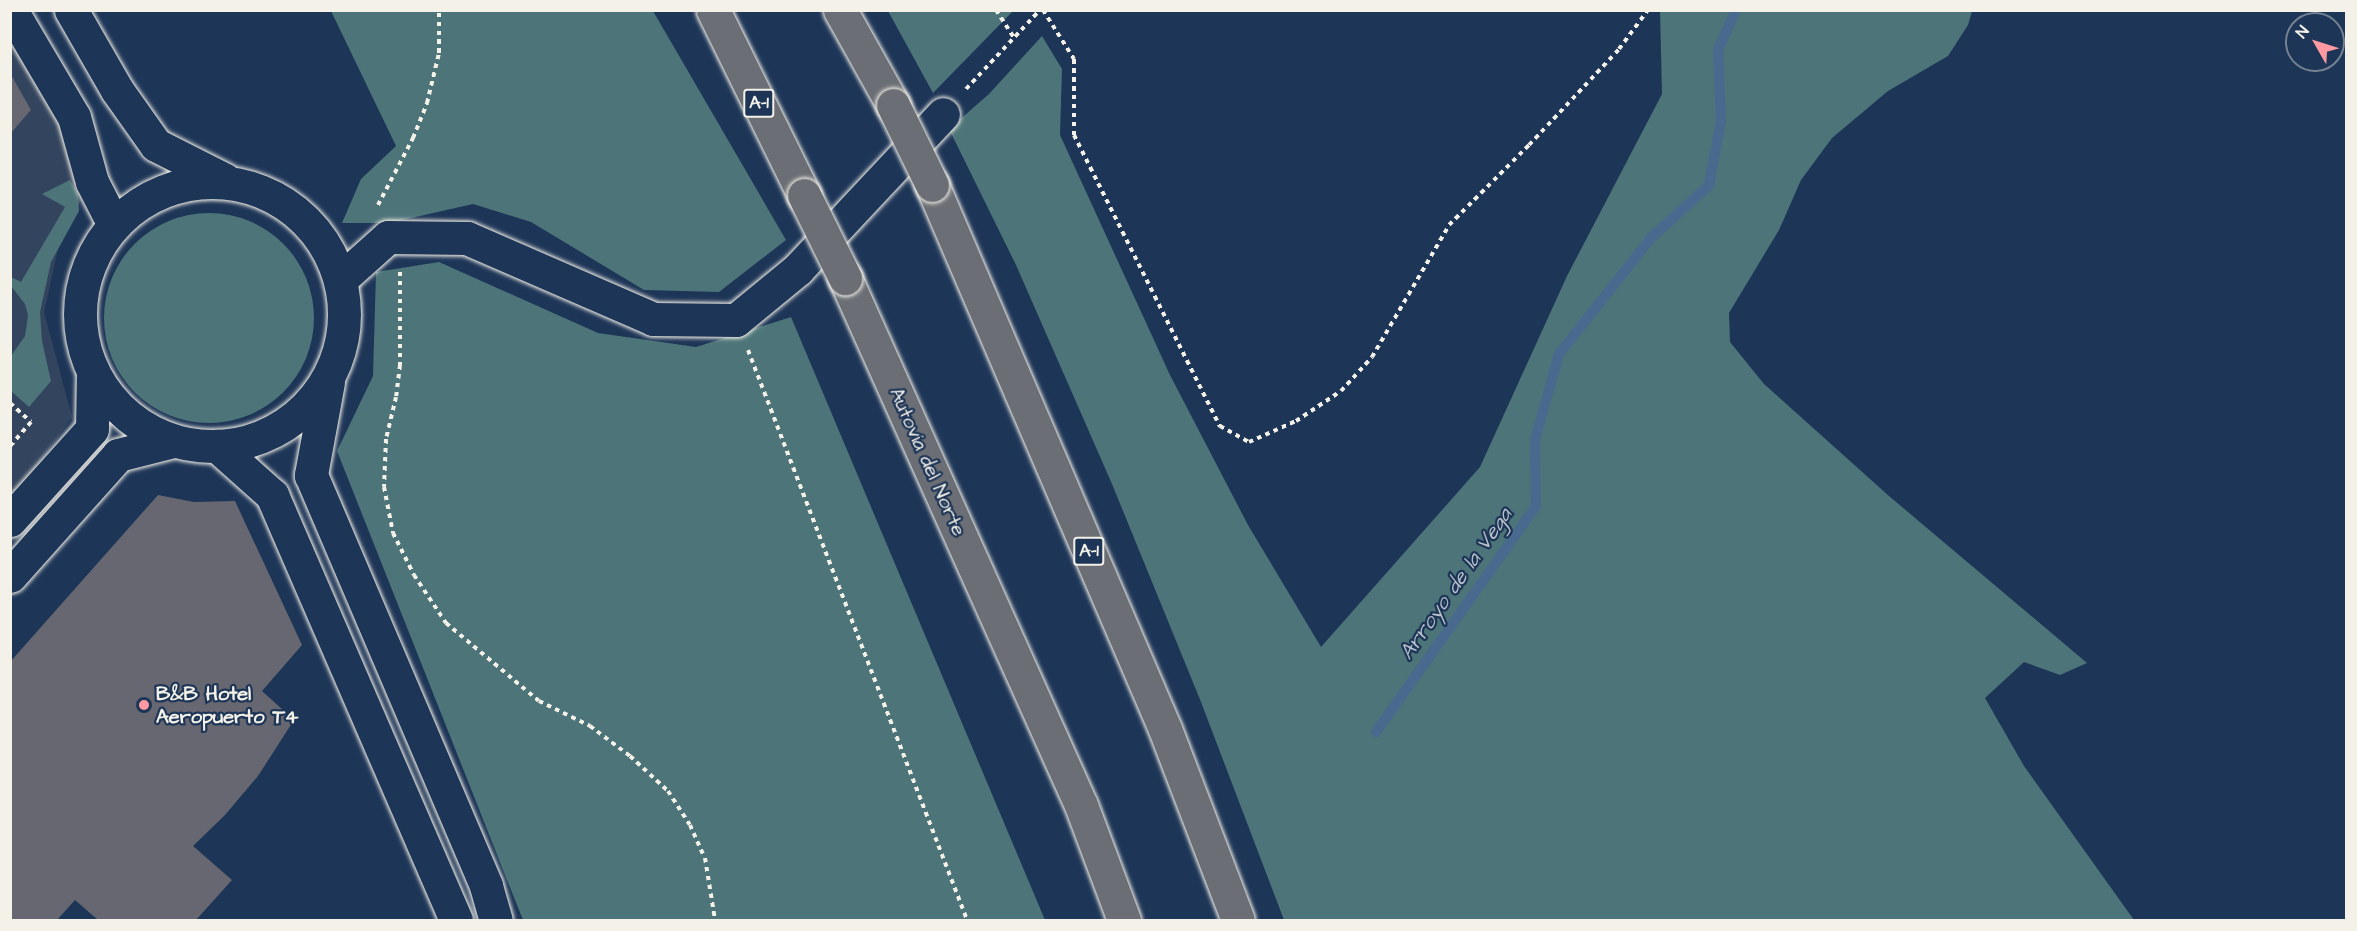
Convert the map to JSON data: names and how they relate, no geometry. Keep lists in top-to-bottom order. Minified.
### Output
{"streets":{"highway":["A-1","Autovía del Norte"]},"water":["Arroyo de la Vega"],"places":["B&B Hotel Aeropuerto T4"],"north":"top left"}
